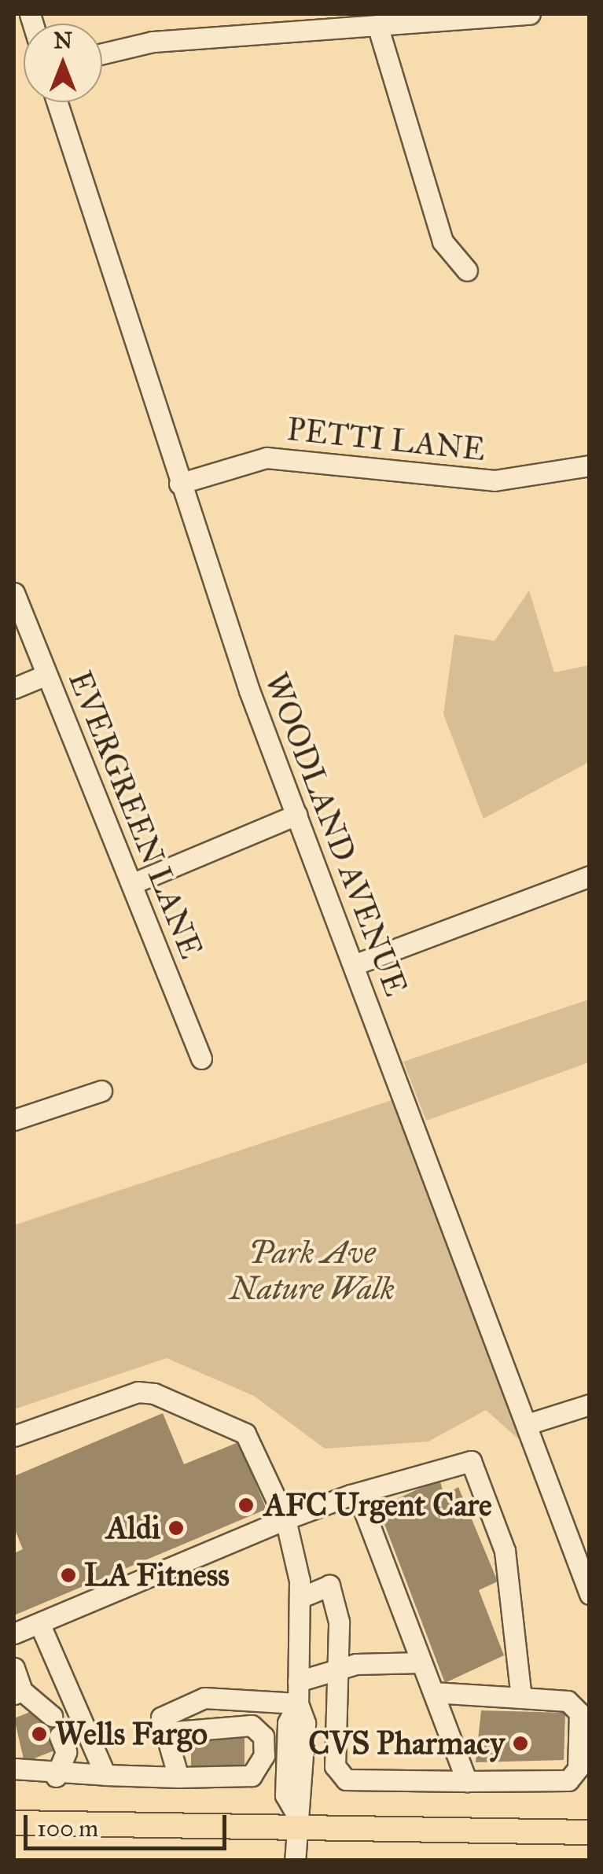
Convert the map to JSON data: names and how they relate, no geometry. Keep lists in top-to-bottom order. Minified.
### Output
{"streets":{"street":["PETTI LANE","EVERGREEN LANE","WOODLAND AVENUE"]},"crossings":[["PETTI LANE","WOODLAND AVENUE"]],"parks":["Park Ave Nature Walk"],"places":["AFC Urgent Care","Aldi","LA Fitness","Wells Fargo","CVS Pharmacy"],"scale_bar":"100 m","north":"top"}
